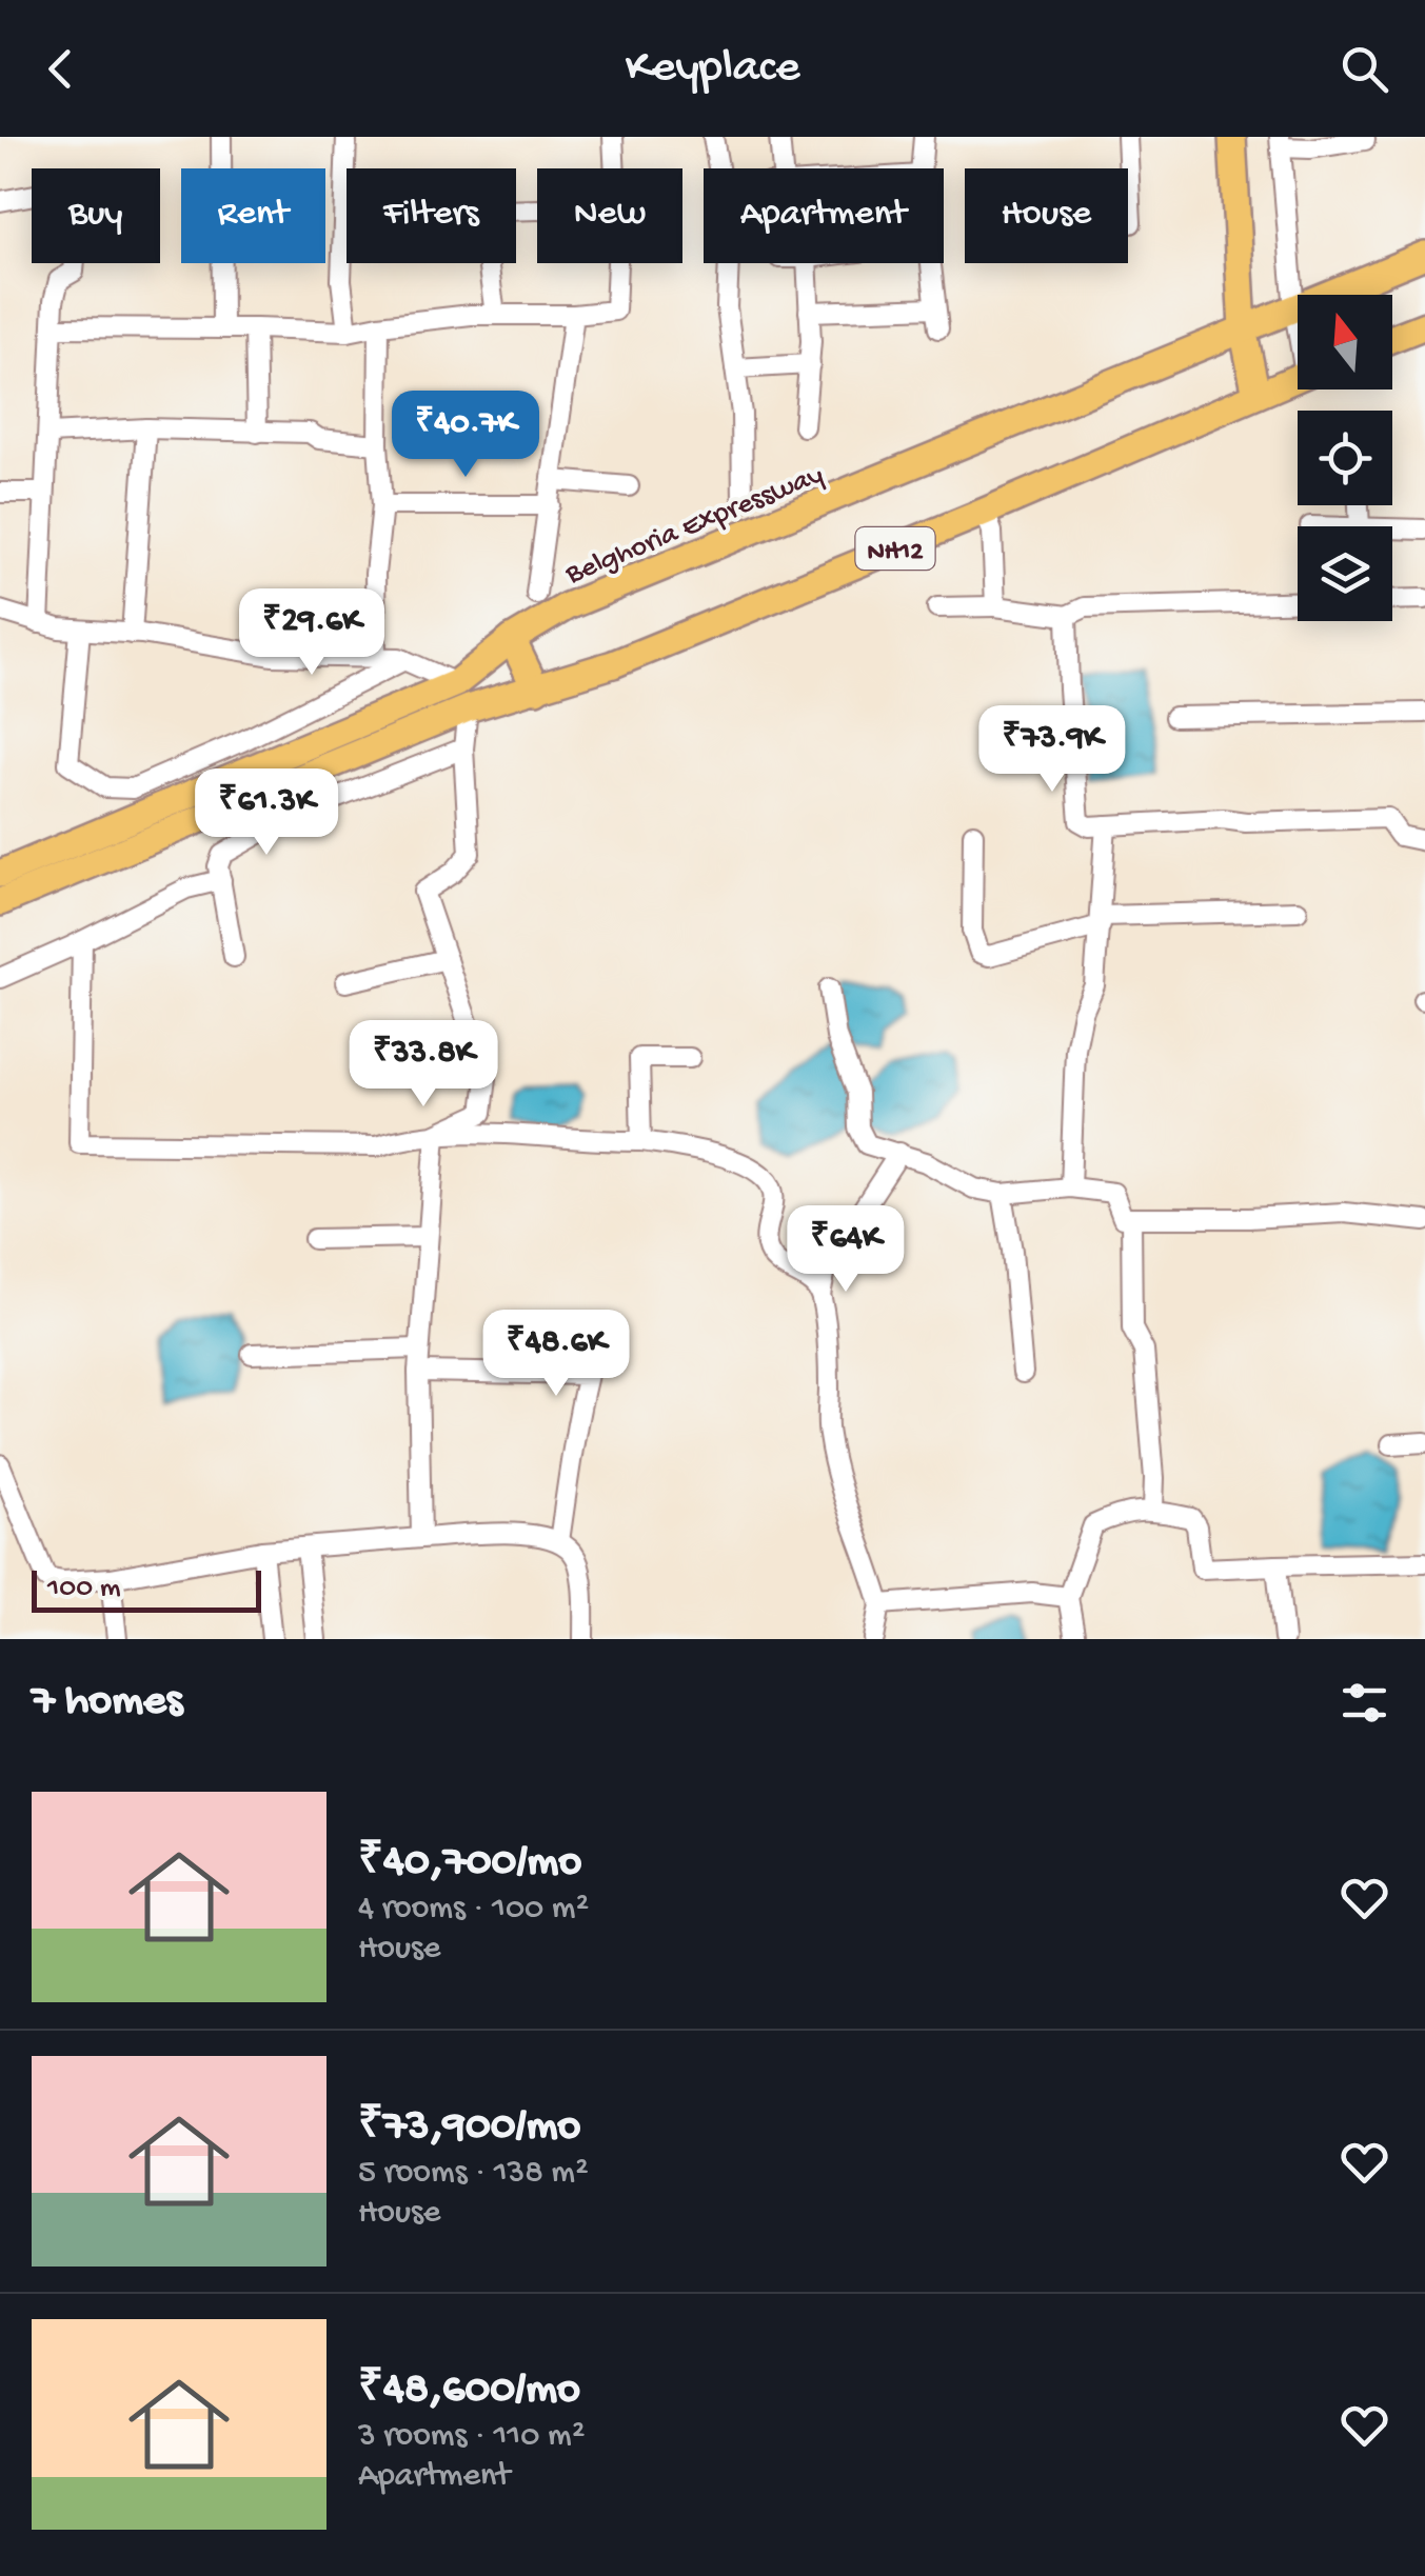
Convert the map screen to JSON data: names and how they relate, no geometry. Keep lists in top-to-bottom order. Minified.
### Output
{"streets":{"highway":["Belghoria Expressway","NH12"]},"scale_bar":"100 m","north":"top","page":{"header":"Keyplace","chip":["Buy","Rent","Filters","New","Apartment","House"],"price":["₹40.7K","₹29.6K","₹73.9K","₹61.3K","₹33.8K","₹64K","₹48.6K"],"scale":"100 m","heading":"7 homes","list":[{"name":"₹40,700/mo","note":"4 rooms · 100 m² · House"},{"name":"₹73,900/mo","note":"5 rooms · 138 m² · House"},{"name":"₹48,600/mo","note":"3 rooms · 110 m² · Apartment"}]}}
